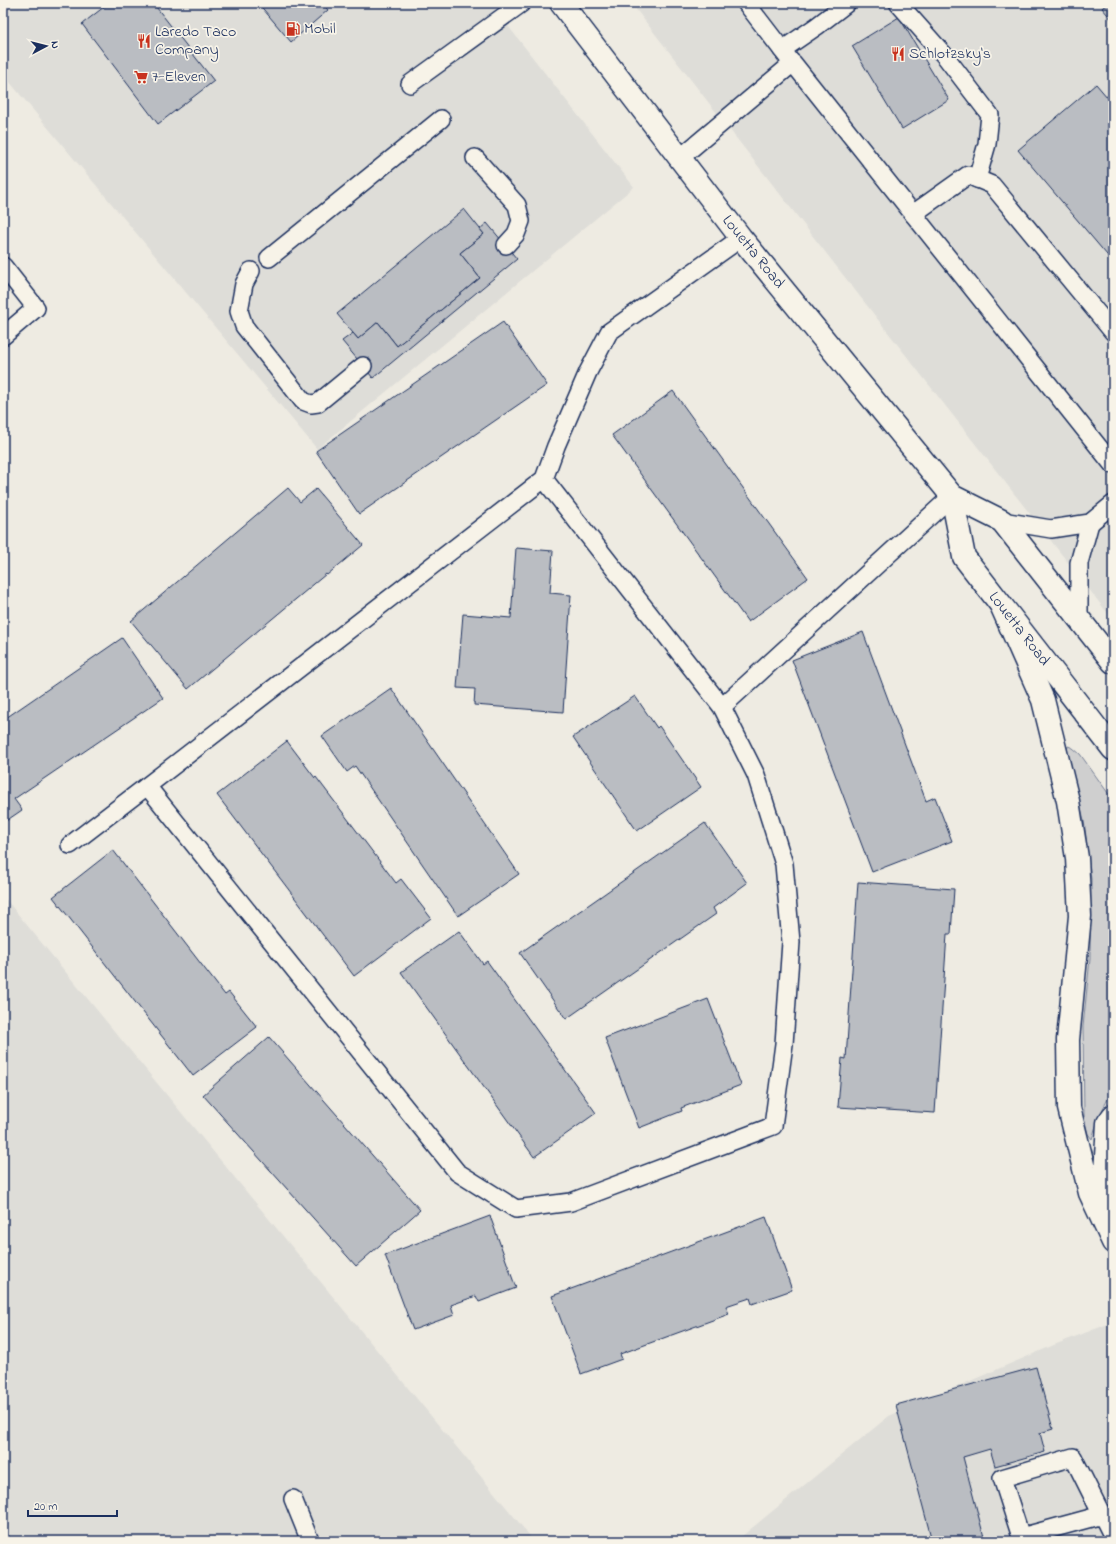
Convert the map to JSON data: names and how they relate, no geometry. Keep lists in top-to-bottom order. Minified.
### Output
{"streets":{"main road":["Louetta Road"]},"places":{"fuel station":["Mobil"],"restaurant":["Laredo Taco Company","Schlotzsky's"],"supermarket":["7-Eleven"]},"scale_bar":"20 m","north":"right"}
